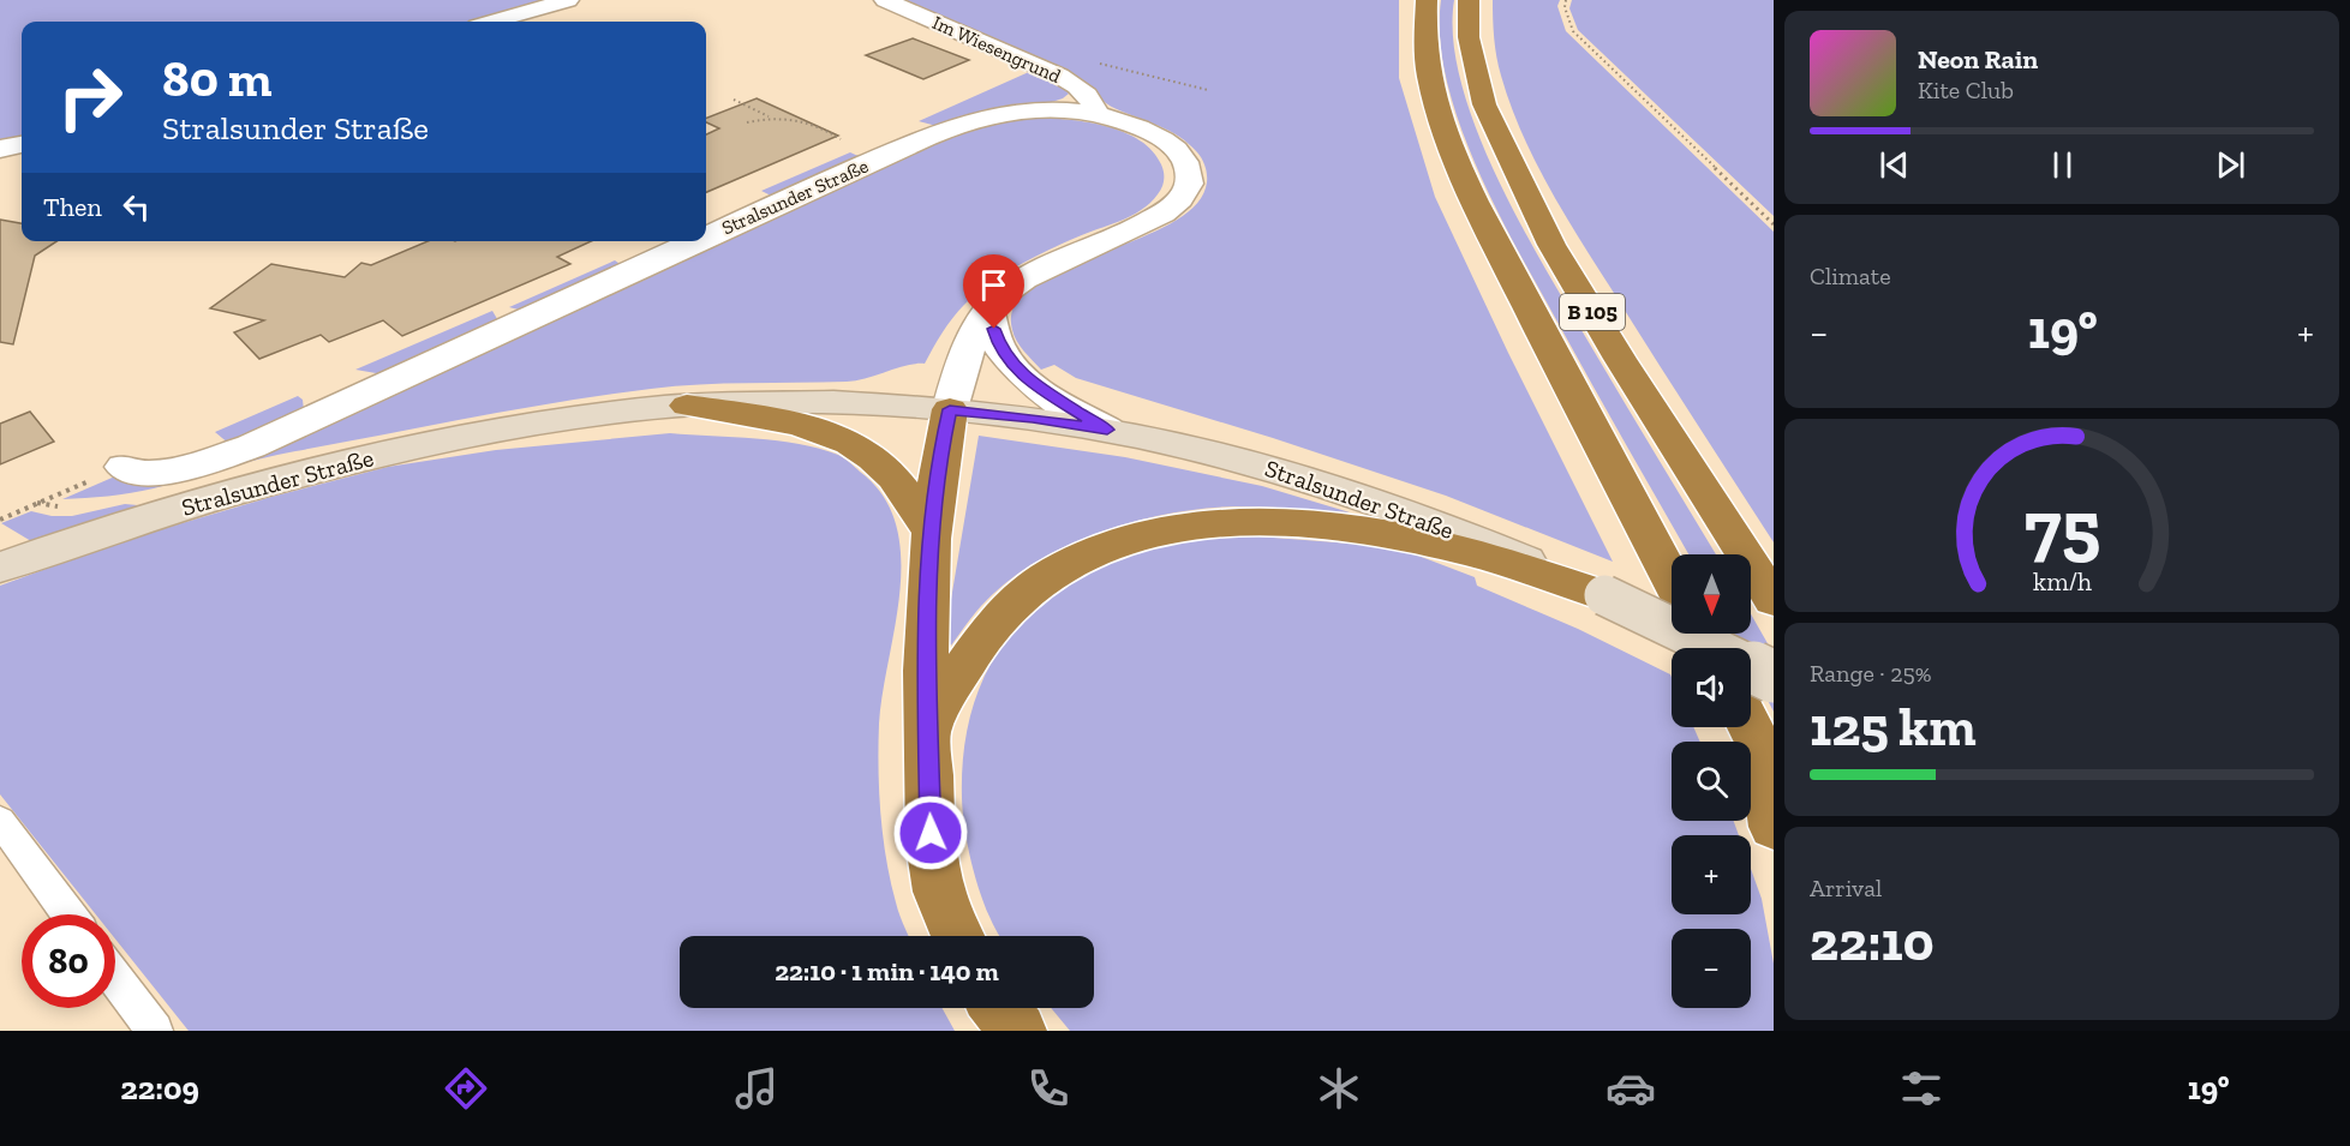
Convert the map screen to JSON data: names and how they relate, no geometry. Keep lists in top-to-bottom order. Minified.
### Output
{"streets":{"highway":["B 105"],"street":["Im Wiesengrund","Stralsunder Straße"]},"crossings":[["Im Wiesengrund","Stralsunder Straße"]],"north":"bottom","page":{"turn":["80 m","Stralsunder Straße"],"song":["Neon Rain","Kite Club"],"then":"Then","tile":["Climate",["Range · 25%","125 km"],["Arrival","22:10"]],"heat":["−","19°","+"],"map_buttons":["+","−"],"limit":"80","trip":"22:10 · 1 min · 140 m","tabs":["22:09","19°"],"gauge":["75","km/h"]}}
